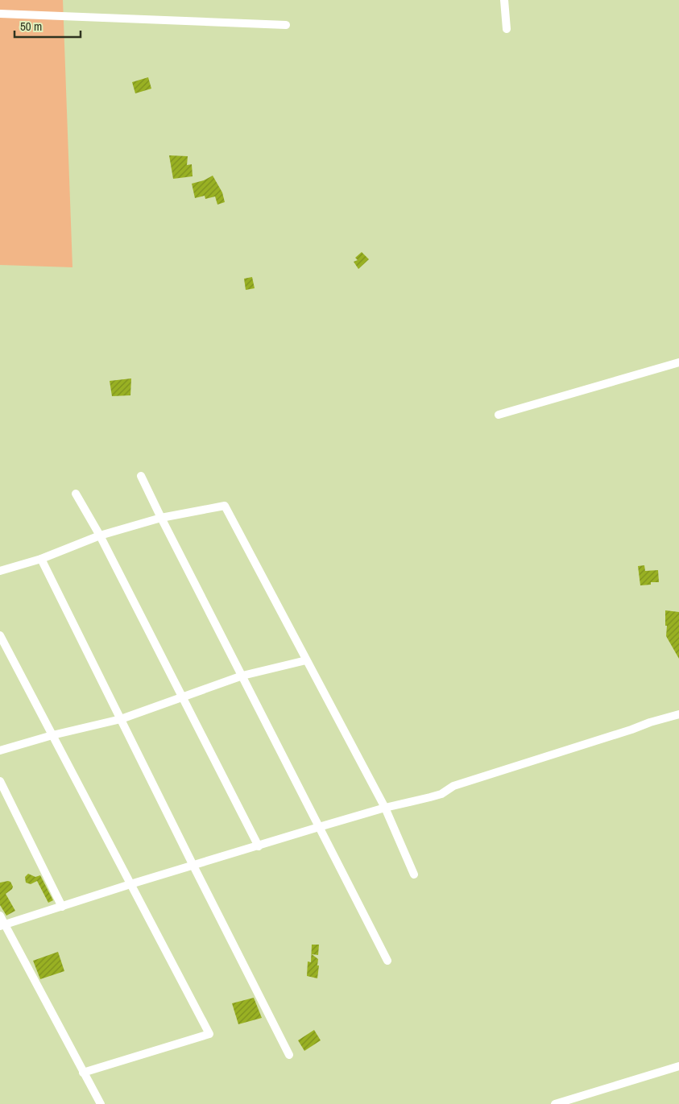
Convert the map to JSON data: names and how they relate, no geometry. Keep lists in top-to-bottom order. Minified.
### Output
{"scale_bar":"50 m"}
